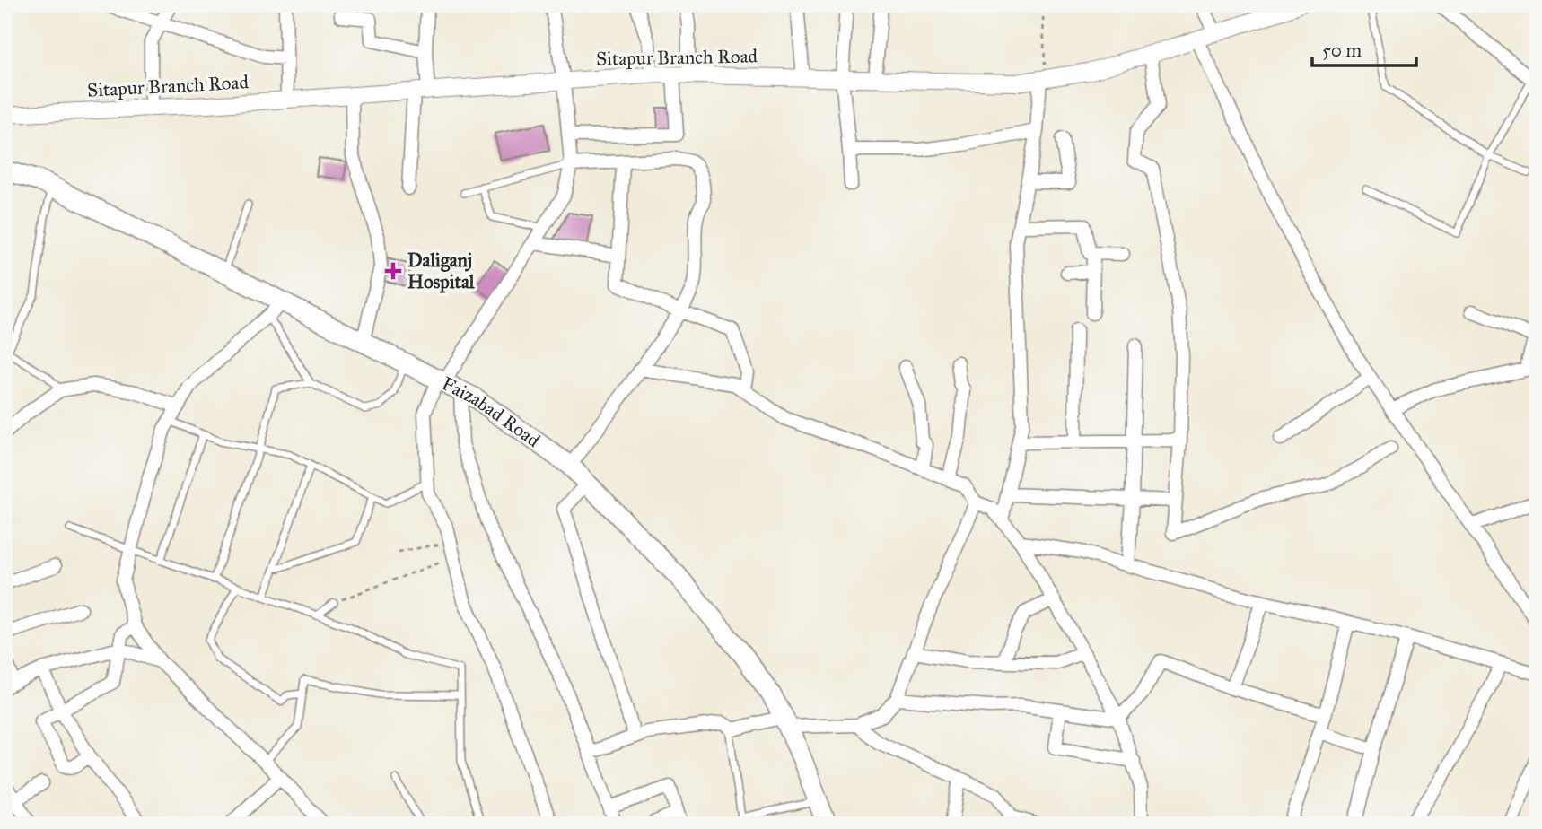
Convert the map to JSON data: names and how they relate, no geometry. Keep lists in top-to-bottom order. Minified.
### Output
{"streets":{"main road":["Faizabad Road"],"street":["Sitapur Branch Road"]},"places":{"health":["Daliganj Hospital"]},"scale_bar":"50 m"}
